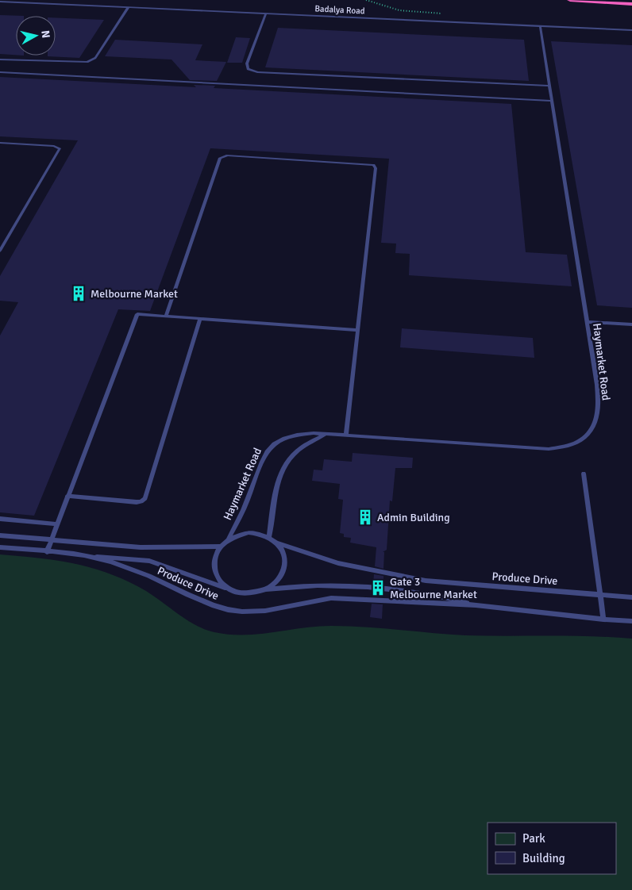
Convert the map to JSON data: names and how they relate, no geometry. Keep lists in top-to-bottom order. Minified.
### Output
{"streets":{"lane":["Badalya Road","Haymarket Road","Produce Drive"]},"crossings":[["Badalya Road","Haymarket Road"],["Haymarket Road","Produce Drive"]],"places":{"building":["Melbourne Market","Admin Building","Gate 3 Melbourne Market"]},"legend":["Park","Building"],"north":"right"}
